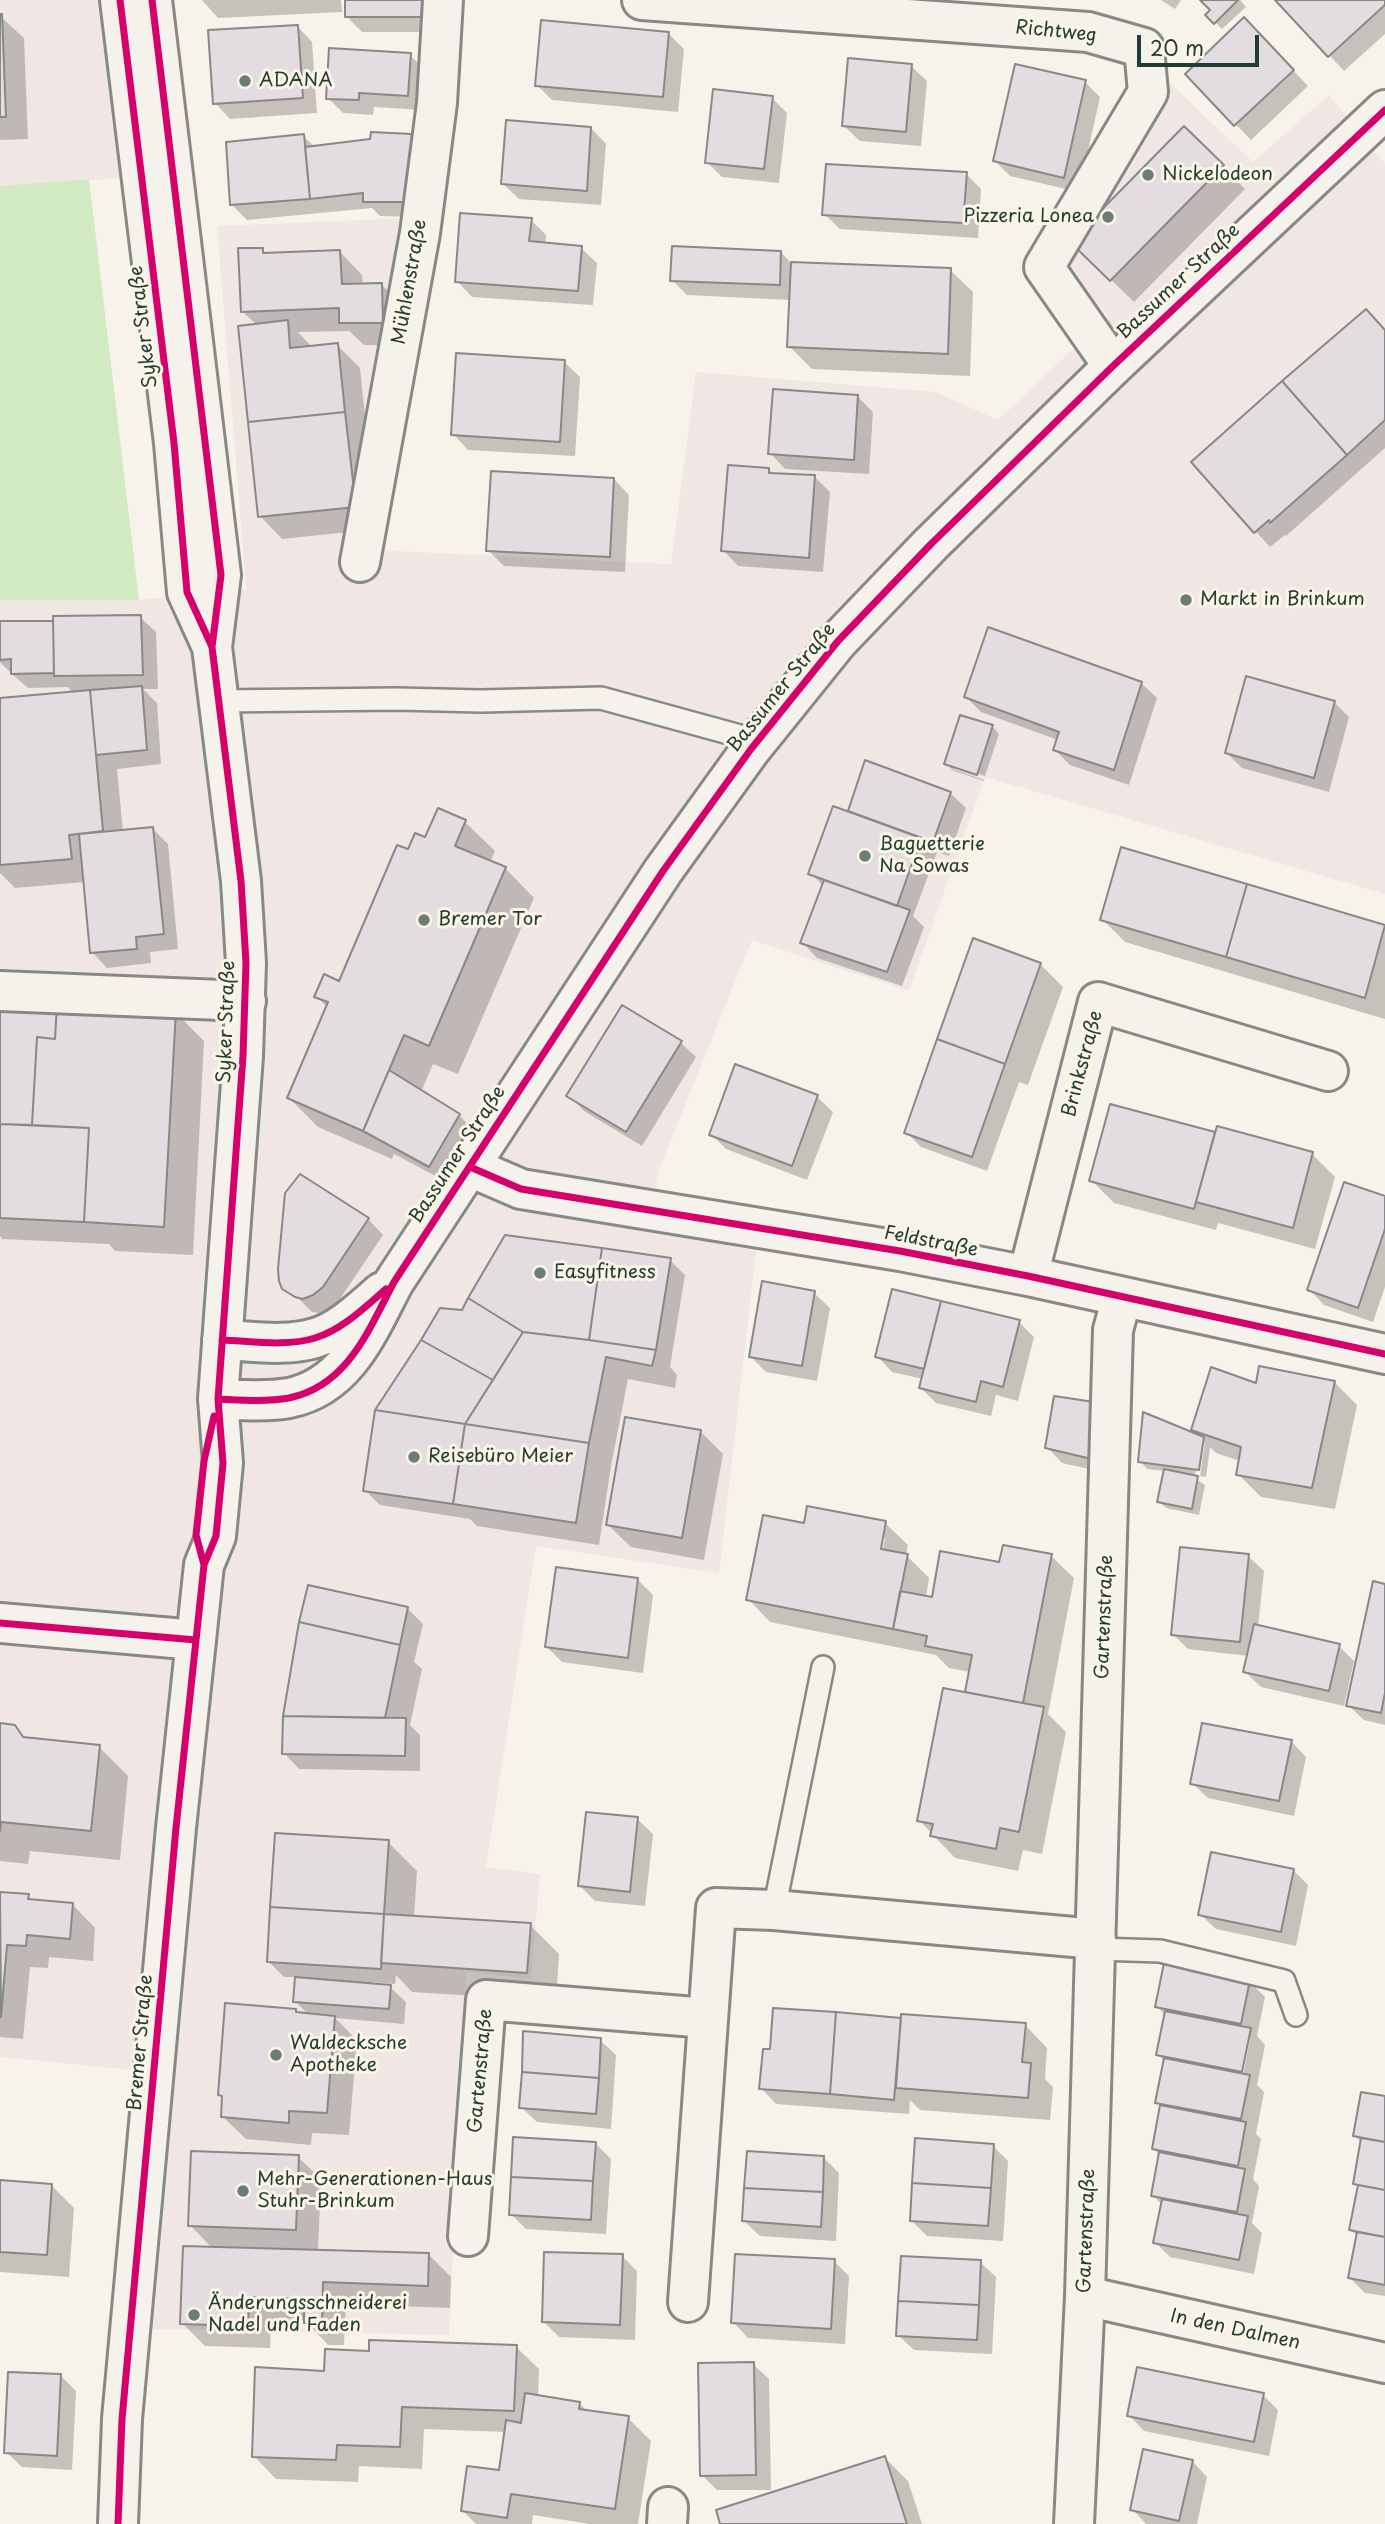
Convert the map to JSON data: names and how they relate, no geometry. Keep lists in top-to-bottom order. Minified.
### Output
{"streets":{"street":["Richtweg","Mühlenstraße","Bassumer Straße","Syker Straße","Brinkstraße","Feldstraße","Gartenstraße","Bremer Straße","In den Dalmen"]},"crossings":[["Richtweg","Bassumer Straße"],["Bassumer Straße","Syker Straße"],["Bassumer Straße","Feldstraße"],["Bassumer Straße","Bremer Straße"],["Syker Straße","Bremer Straße"],["Brinkstraße","Feldstraße"],["Feldstraße","Gartenstraße"],["Gartenstraße","In den Dalmen"]],"places":["ADANA","Nickelodeon","Pizzeria Lonea","Markt in Brinkum","Baguetterie Na Sowas","Bremer Tor","Easyfitness","Reisebüro Meier","Waldecksche Apotheke","Mehr-Generationen-Haus Stuhr-Brinkum","Änderungsschneiderei Nadel und Faden"],"scale_bar":"20 m"}
